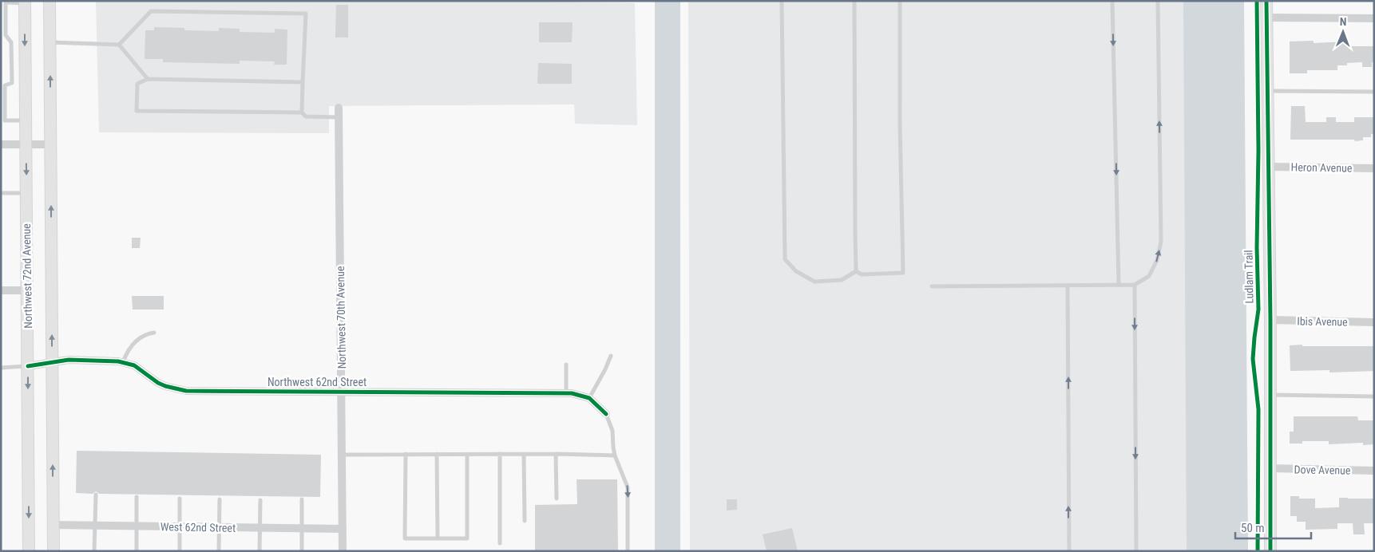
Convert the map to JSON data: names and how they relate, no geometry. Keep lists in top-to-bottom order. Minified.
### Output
{"streets":{"main road":["Northwest 72nd Avenue"],"street":["Heron Avenue","Northwest 70th Avenue","Ibis Avenue","Northwest 62nd Street","Dove Avenue","West 62nd Street"],"cycle path":["Ludlam Trail"]},"crossings":[["Northwest 72nd Avenue","Northwest 62nd Street"],["Northwest 70th Avenue","Northwest 62nd Street"],["Northwest 70th Avenue","West 62nd Street"]],"scale_bar":"50 m","north":"top"}
